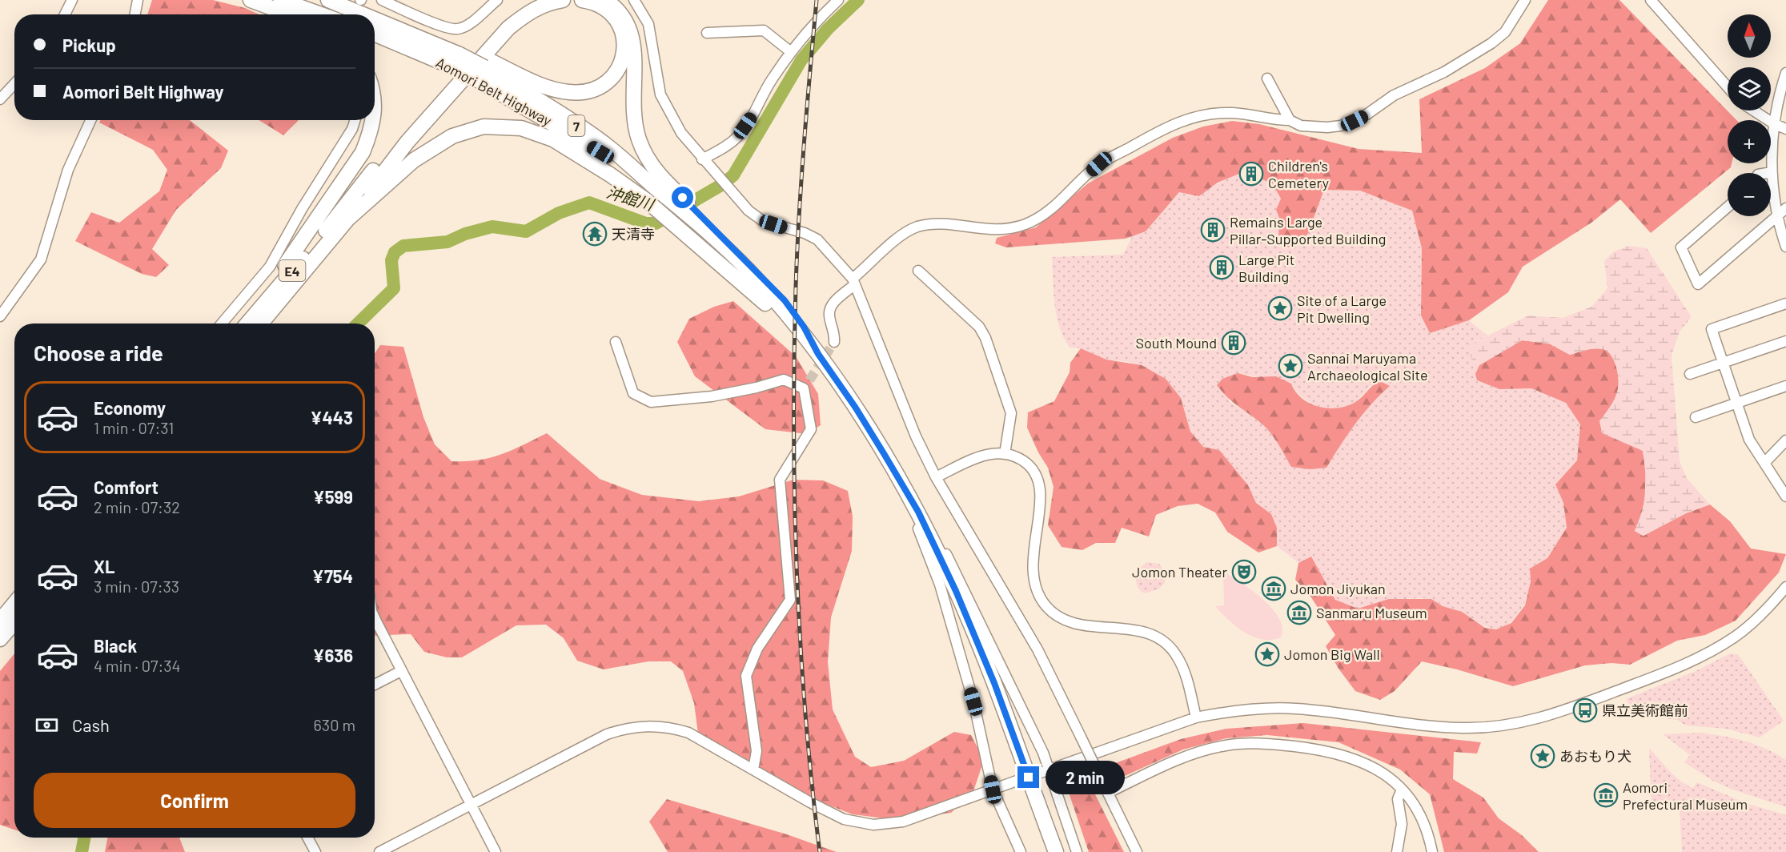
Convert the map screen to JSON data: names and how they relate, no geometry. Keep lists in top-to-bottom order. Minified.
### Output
{"streets":{"highway":["Aomori Belt Highway","7","E4"]},"water":["沖館川"],"places":{"building":["Children's Cemetery","Remains Large Pillar-Supported Building","Large Pit Building","South Mound"],"temple":["天清寺"],"place":["Site of a Large Pit Dwelling","Sannai Maruyama Archaeological Site","Jomon Big Wall","あおもり犬"],"theatre":["Jomon Theater"],"museum":["Jomon Jiyukan","Sanmaru Museum","Aomori Prefectural Museum"],"bus stop":["県立美術館前"]},"north":"top","page":{"map_buttons":["+","−"],"banner":["Pickup","Aomori Belt Highway"],"heading":"Choose a ride","list":[{"name":"Economy","note":"1 min · 07:31","value":"¥443"},{"name":"Comfort","note":"2 min · 07:32","value":"¥599"},{"name":"XL","note":"3 min · 07:33","value":"¥754"},{"name":"Black","note":"4 min · 07:34","value":"¥636"}],"pay":["Cash","630 m"],"bubble":"2 min","buttons":"Confirm"}}
